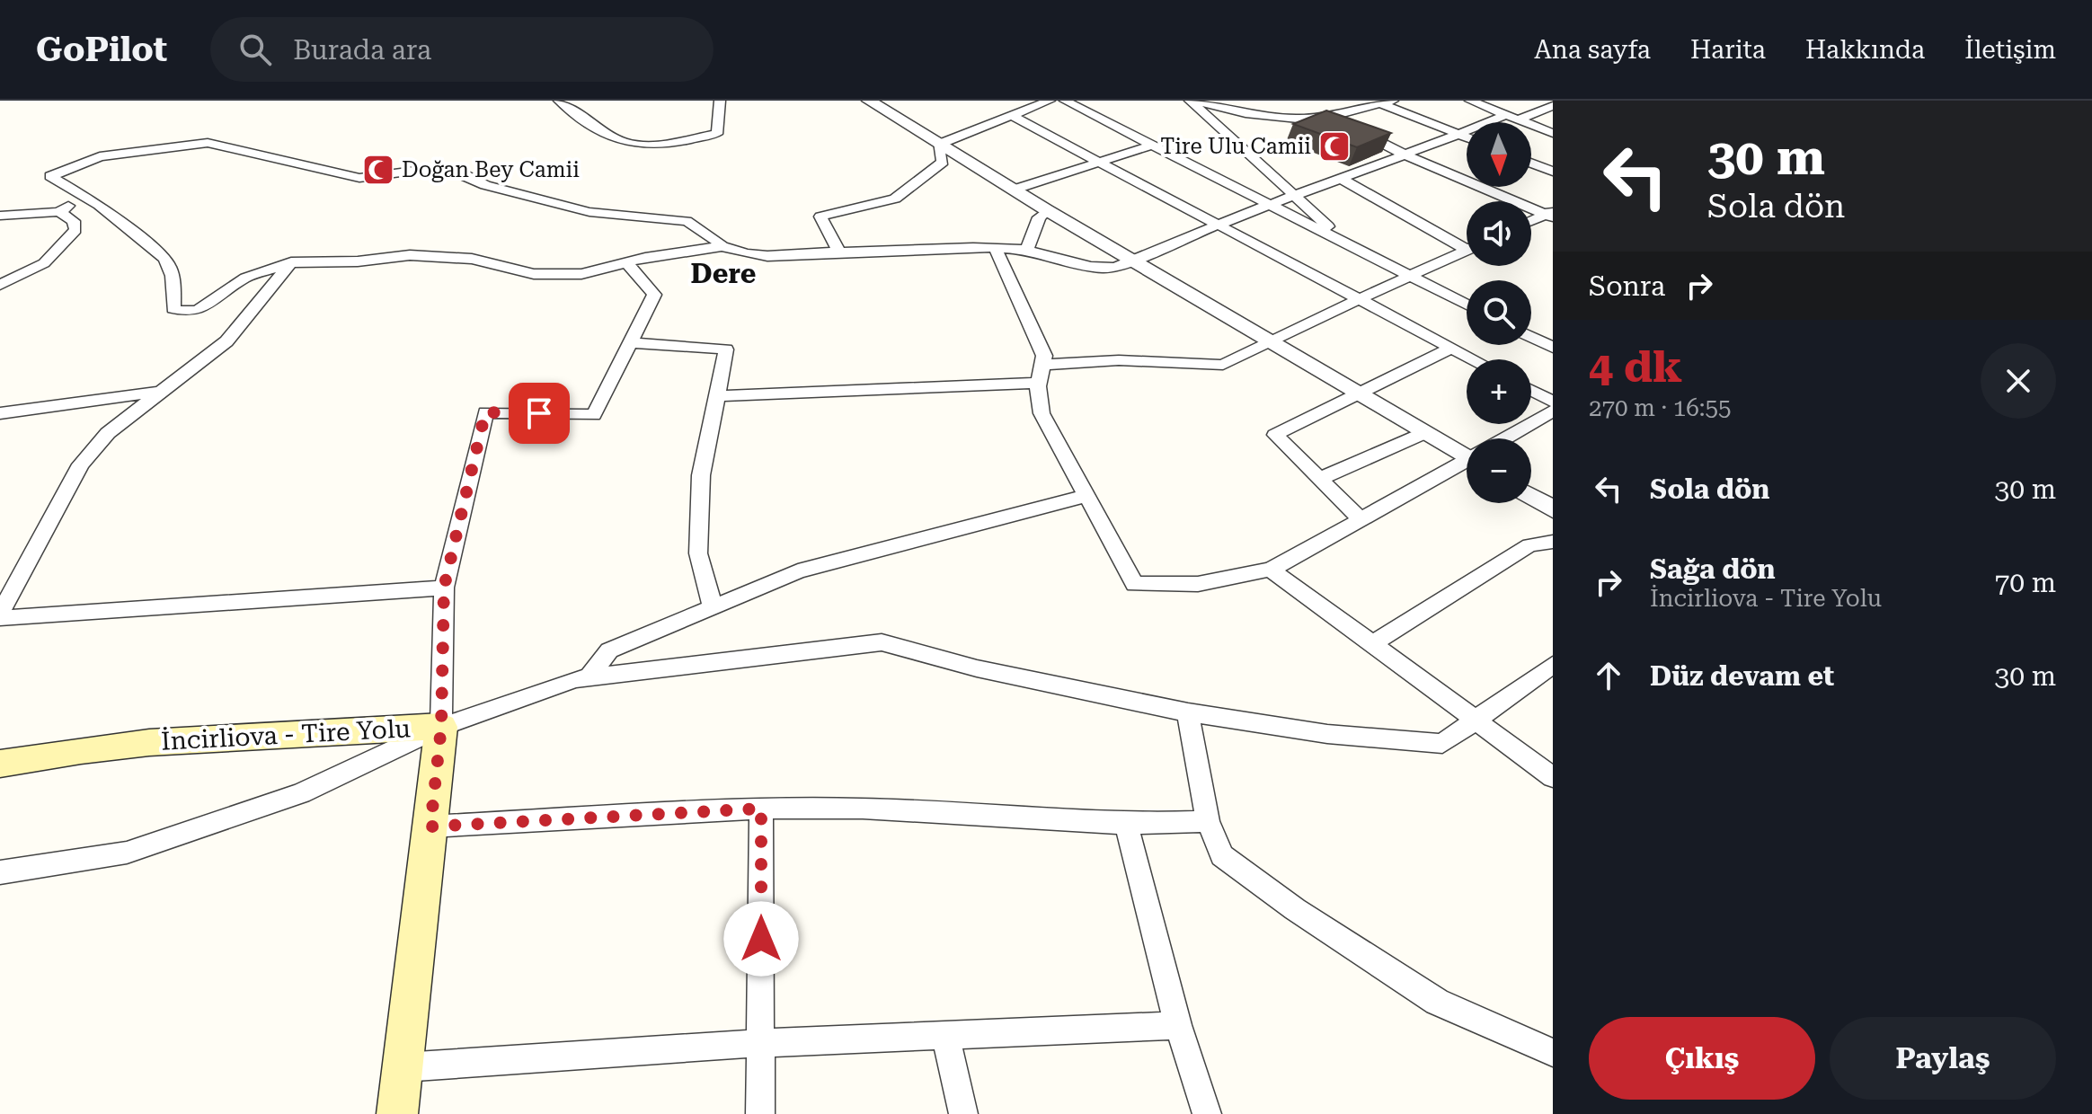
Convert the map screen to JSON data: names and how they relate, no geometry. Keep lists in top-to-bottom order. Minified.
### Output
{"streets":{"main road":["İncirliova - Tire Yolu"]},"districts":["Dere"],"places":{"mosque":["Tire Ulu Camii","Doğan Bey Camii"]},"north":"bottom","page":{"header":"GoPilot","search":"Burada ara","nav":["Ana sayfa","Harita","Hakkında","İletişim"],"turn":["30 m","Sola dön"],"map_buttons":["+","−"],"then":"Sonra","heading":["4 dk","270 m · 16:55"],"list":[{"name":"Sola dön","value":"30 m"},{"name":"Sağa dön","note":"İncirliova - Tire Yolu","value":"70 m"},{"name":"Düz devam et","value":"30 m"}],"buttons":["Çıkış","Paylaş"]}}
